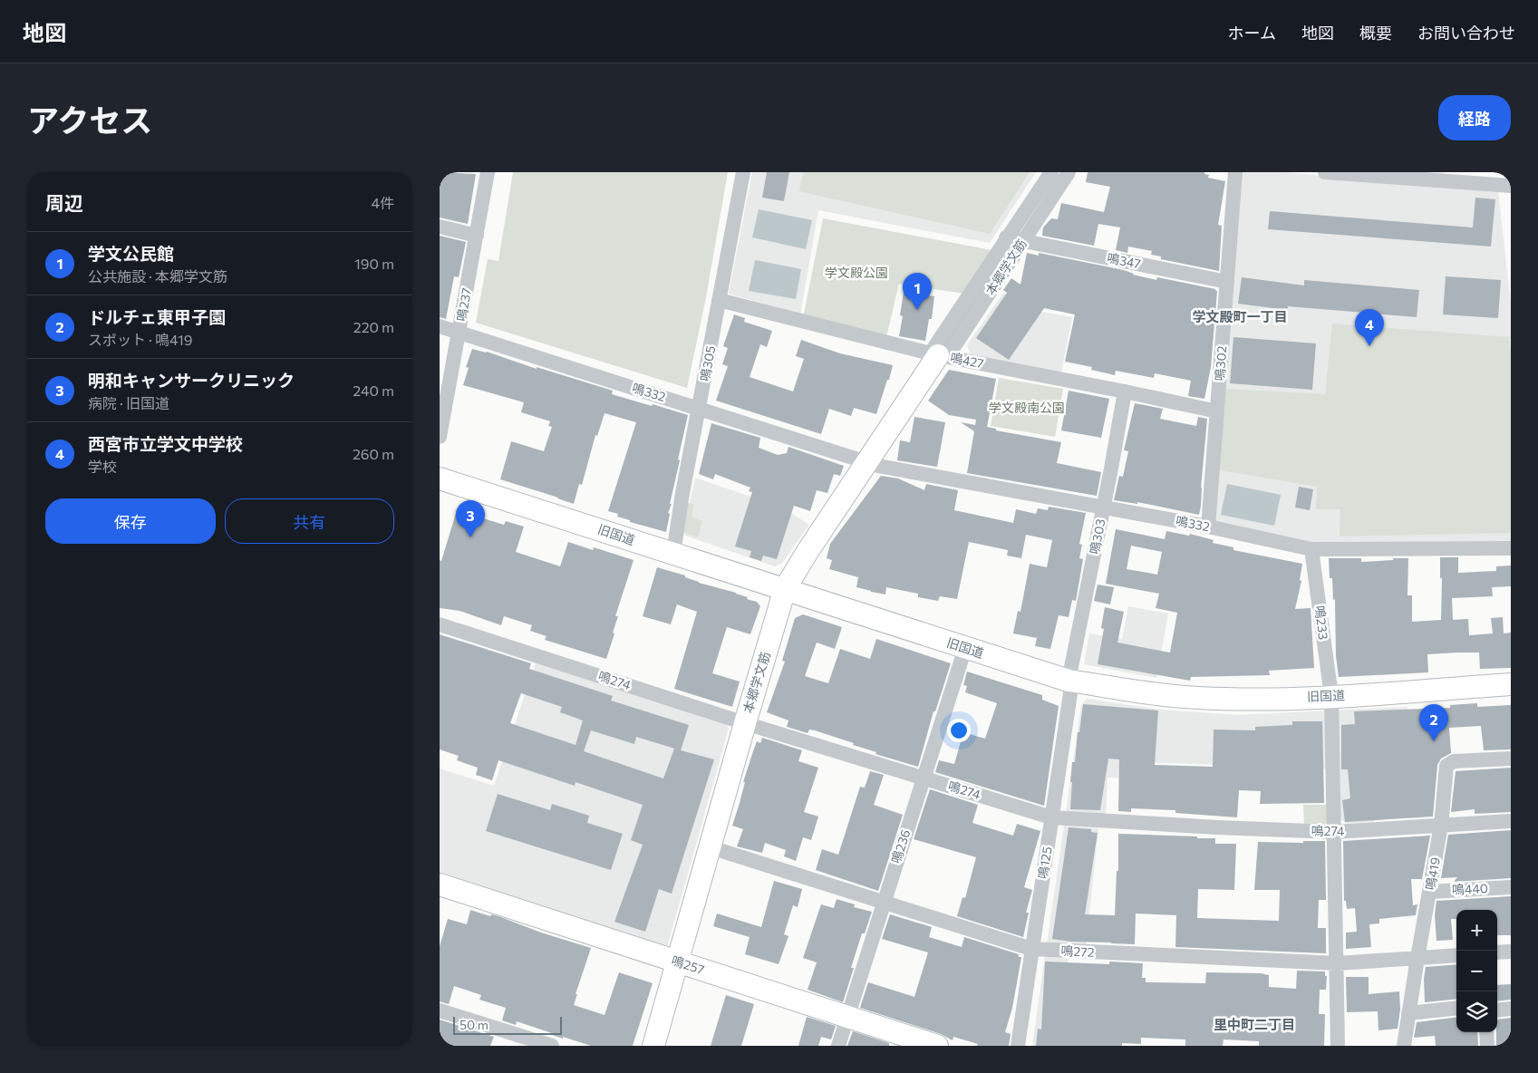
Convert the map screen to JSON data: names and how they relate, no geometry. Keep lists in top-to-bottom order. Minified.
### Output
{"streets":{"street":["鳴347","本郷学文筋","鳴237","鳴427","鳴305","鳴302","鳴332","旧国道","鳴303","鳴233","鳴274","鳴236","鳴125","鳴419","鳴440","鳴272","鳴257"]},"crossings":[["鳴347","本郷学文筋"],["鳴347","鳴302"],["本郷学文筋","鳴427"],["本郷学文筋","鳴332"],["本郷学文筋","旧国道"],["本郷学文筋","鳴274"],["本郷学文筋","鳴272"],["本郷学文筋","鳴257"],["鳴237","鳴332"],["鳴427","鳴305"],["鳴427","鳴302"],["鳴427","鳴303"],["鳴305","鳴332"],["鳴305","旧国道"],["鳴302","鳴332"],["鳴332","鳴303"],["鳴332","鳴233"],["旧国道","鳴303"],["旧国道","鳴233"],["旧国道","鳴236"],["旧国道","鳴125"],["鳴303","鳴125"],["鳴233","鳴274"],["鳴233","鳴272"],["鳴274","鳴236"],["鳴274","鳴125"],["鳴274","鳴419"],["鳴236","鳴272"],["鳴236","鳴257"],["鳴125","鳴272"],["鳴419","鳴440"],["鳴419","鳴272"]],"districts":["学文殿町一丁目","里中町二丁目"],"parks":["学文殿公園","学文殿南公園"],"scale_bar":"50 m","page":{"header":"地図","nav":["ホーム","地図","概要","お問い合わせ"],"title":"アクセス","buttons":["経路",["保存","共有"]],"heading":["周辺","4件"],"list":[{"mark":"1","name":"学文公民館","note":"公共施設 · 本郷学文筋","value":"190 m"},{"mark":"2","name":"ドルチェ東甲子園","note":"スポット · 鳴419","value":"220 m"},{"mark":"3","name":"明和キャンサークリニック","note":"病院 · 旧国道","value":"240 m"},{"mark":"4","name":"西宮市立学文中学校","note":"学校","value":"260 m"}],"pins":["1","4","3","2"],"map_buttons":["+","−"],"scale":"50 m"}}
